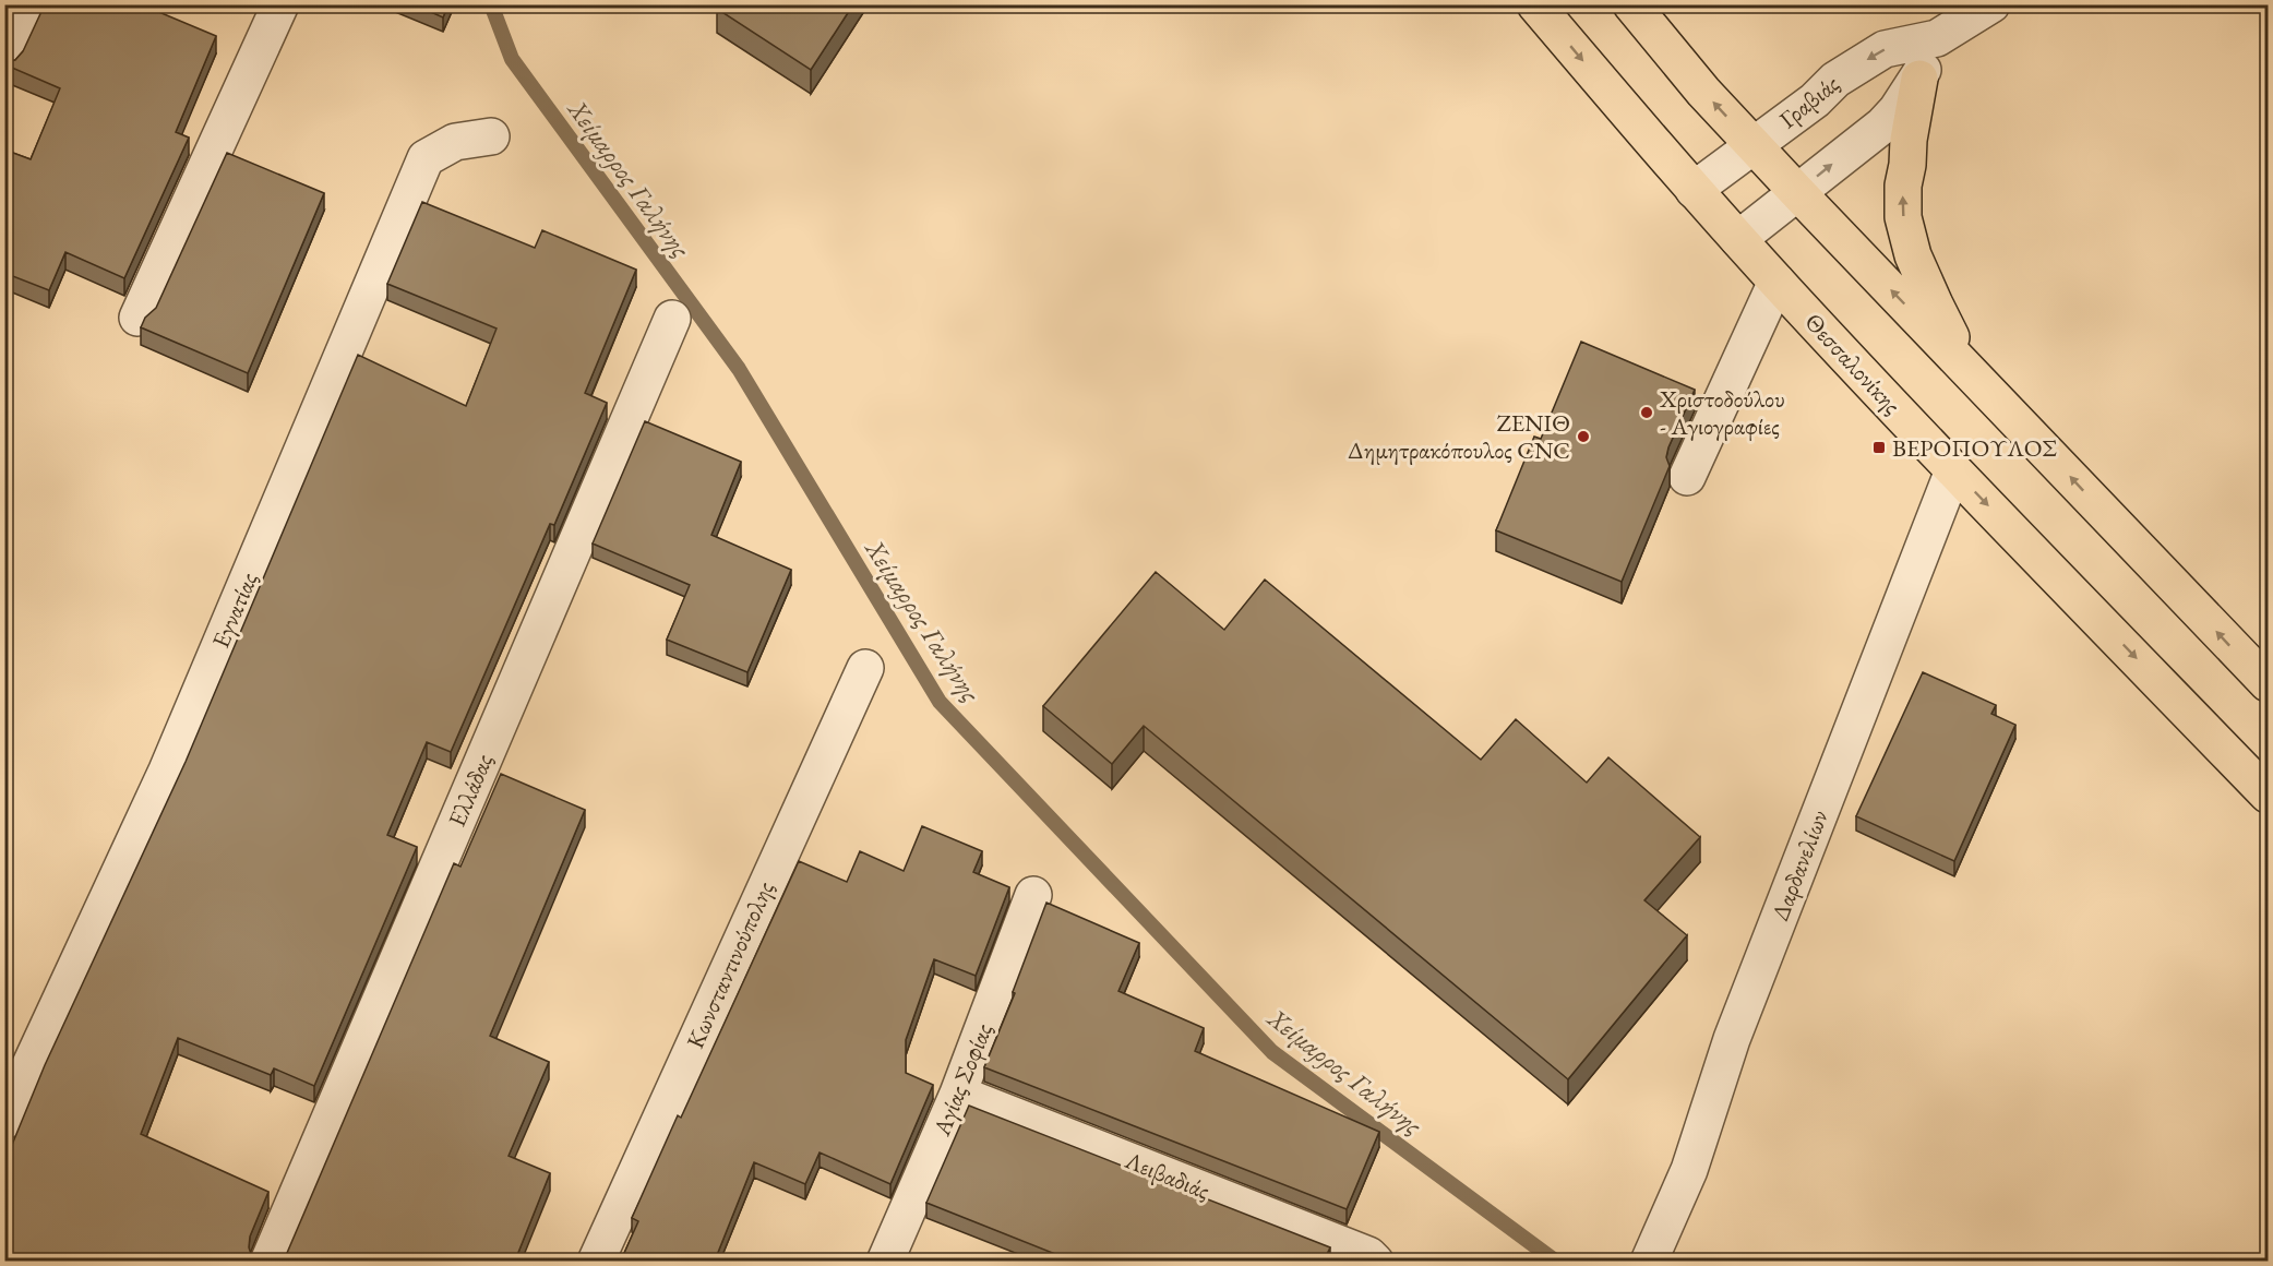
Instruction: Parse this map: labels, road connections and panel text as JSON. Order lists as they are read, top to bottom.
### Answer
{
  "streets": {
    "main road": ["Θεσσαλονίκης"],
    "street": [
      "Γραβιάς",
      "Εγνατίας",
      "Ελλάδας",
      "Δαρδανελίων",
      "Κωνσταντινούπολης",
      "Αγίας Σοφίας",
      "Λειβαδιάς"
    ]
  },
  "crossings": [
    ["Γραβιάς", "Θεσσαλονίκης"],
    ["Θεσσαλονίκης", "Δαρδανελίων"],
    ["Αγίας Σοφίας", "Λειβαδιάς"]
  ],
  "water": ["Χείμαρρος Γαλήνης"],
  "places": {
    "other": ["Χριστοδούλου - Αγιογραφίες", "ΖΕΝΙΘ Δημητρακόπουλος CNC"],
    "transit": ["ΒΕΡΟΠΟΥΛΟΣ"]
  }
}
